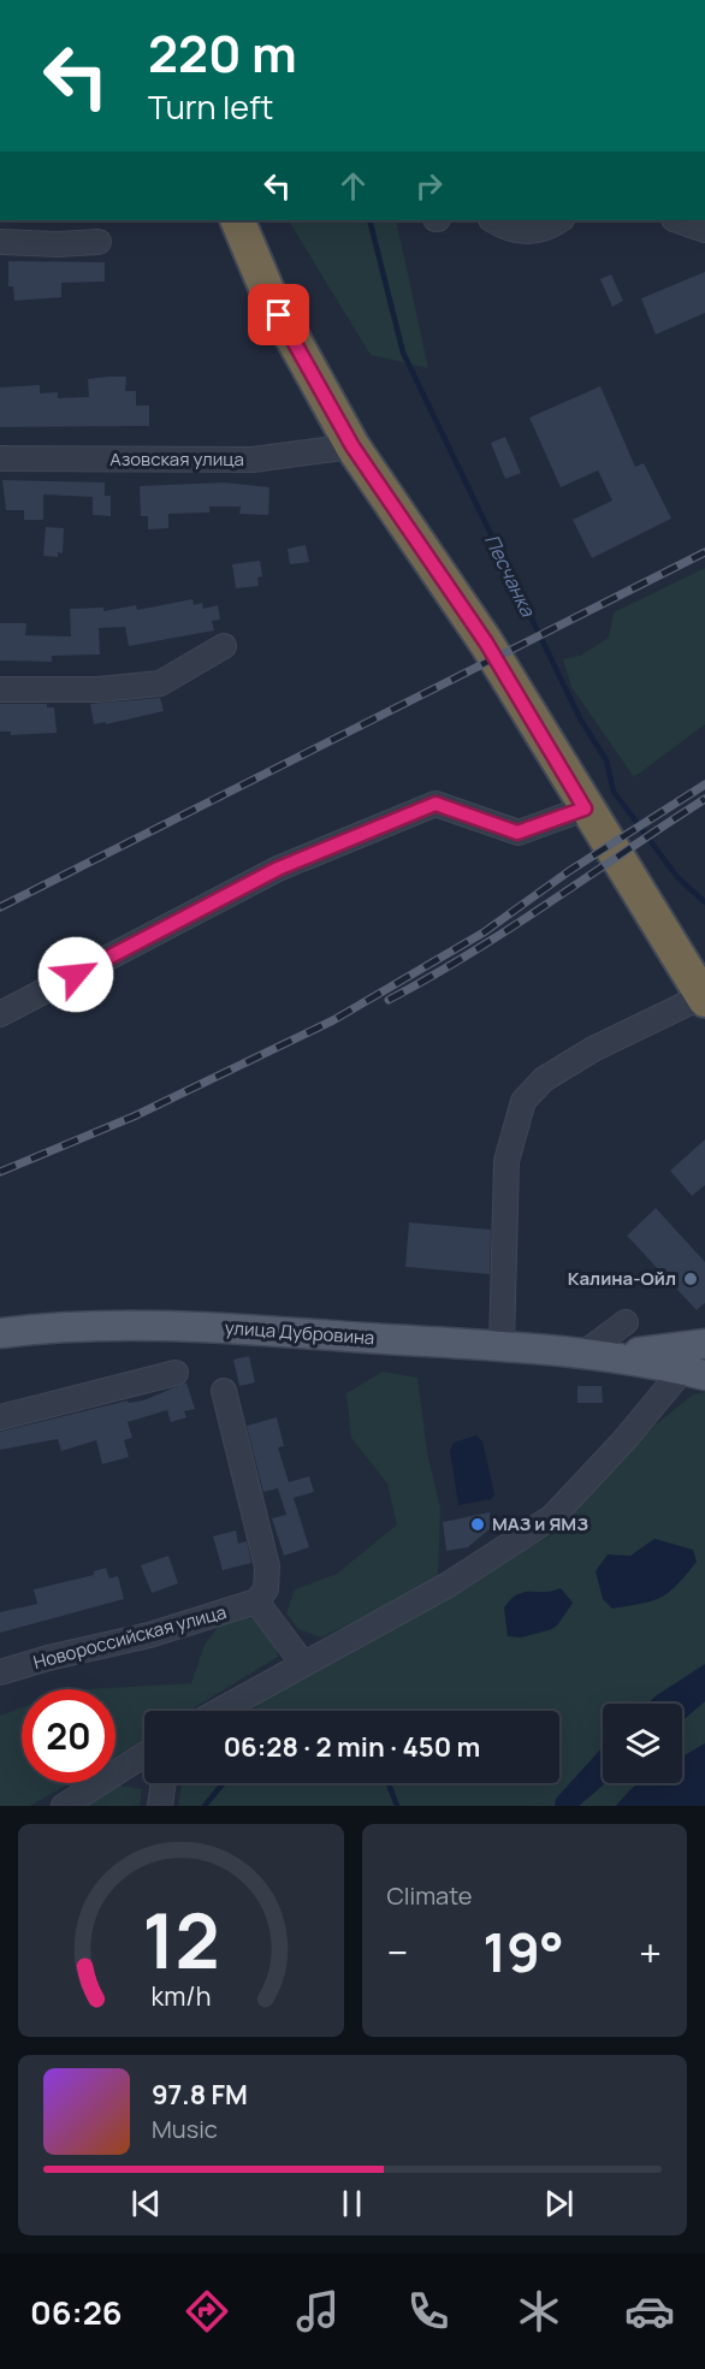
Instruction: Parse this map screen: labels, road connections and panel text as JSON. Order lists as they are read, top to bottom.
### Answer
{
  "streets": {
    "main road": ["улица Дубровина"],
    "street": ["Азовская улица", "Новороссийская улица"]
  },
  "water": ["Песчанка"],
  "places": ["Калина-Ойл", "МАЗ и ЯМЗ"],
  "page": {
    "turn": ["220 m", "Turn left"],
    "limit": "20",
    "trip": "06:28 · 2 min · 450 m",
    "tile": "Climate",
    "heat": ["−", "19°", "+"],
    "song": ["97.8 FM", "Music"],
    "tabs": "06:26",
    "gauge": ["12", "km/h"]
  }
}
